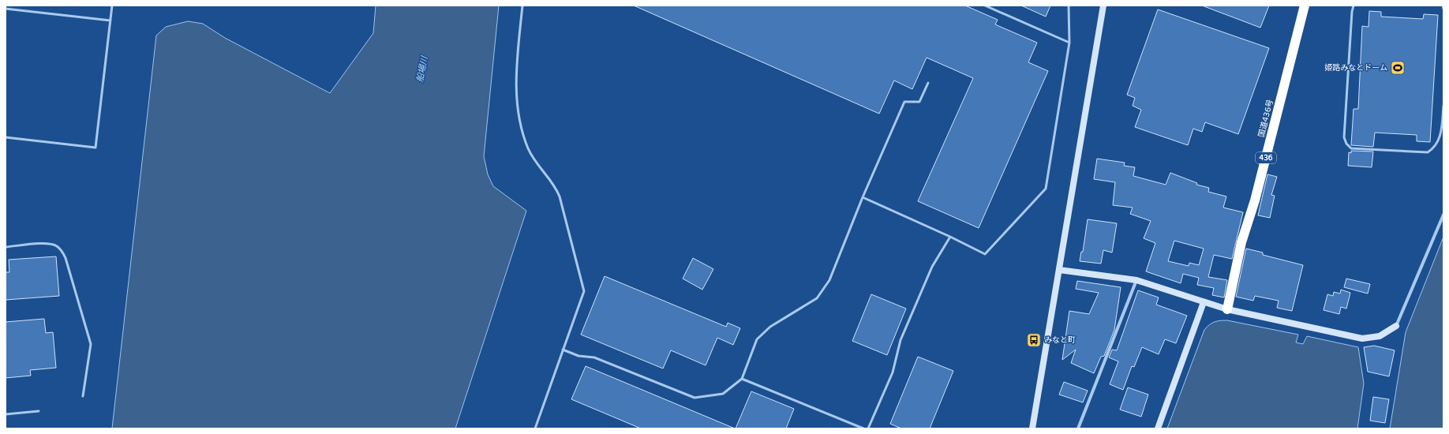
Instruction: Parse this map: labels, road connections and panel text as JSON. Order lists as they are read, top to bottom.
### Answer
{
  "streets": {
    "highway": ["国道436号", "436"]
  },
  "water": ["船場川"],
  "places": {
    "sports": ["姫路みなとドーム"],
    "bus stop": ["みなと町"]
  }
}
